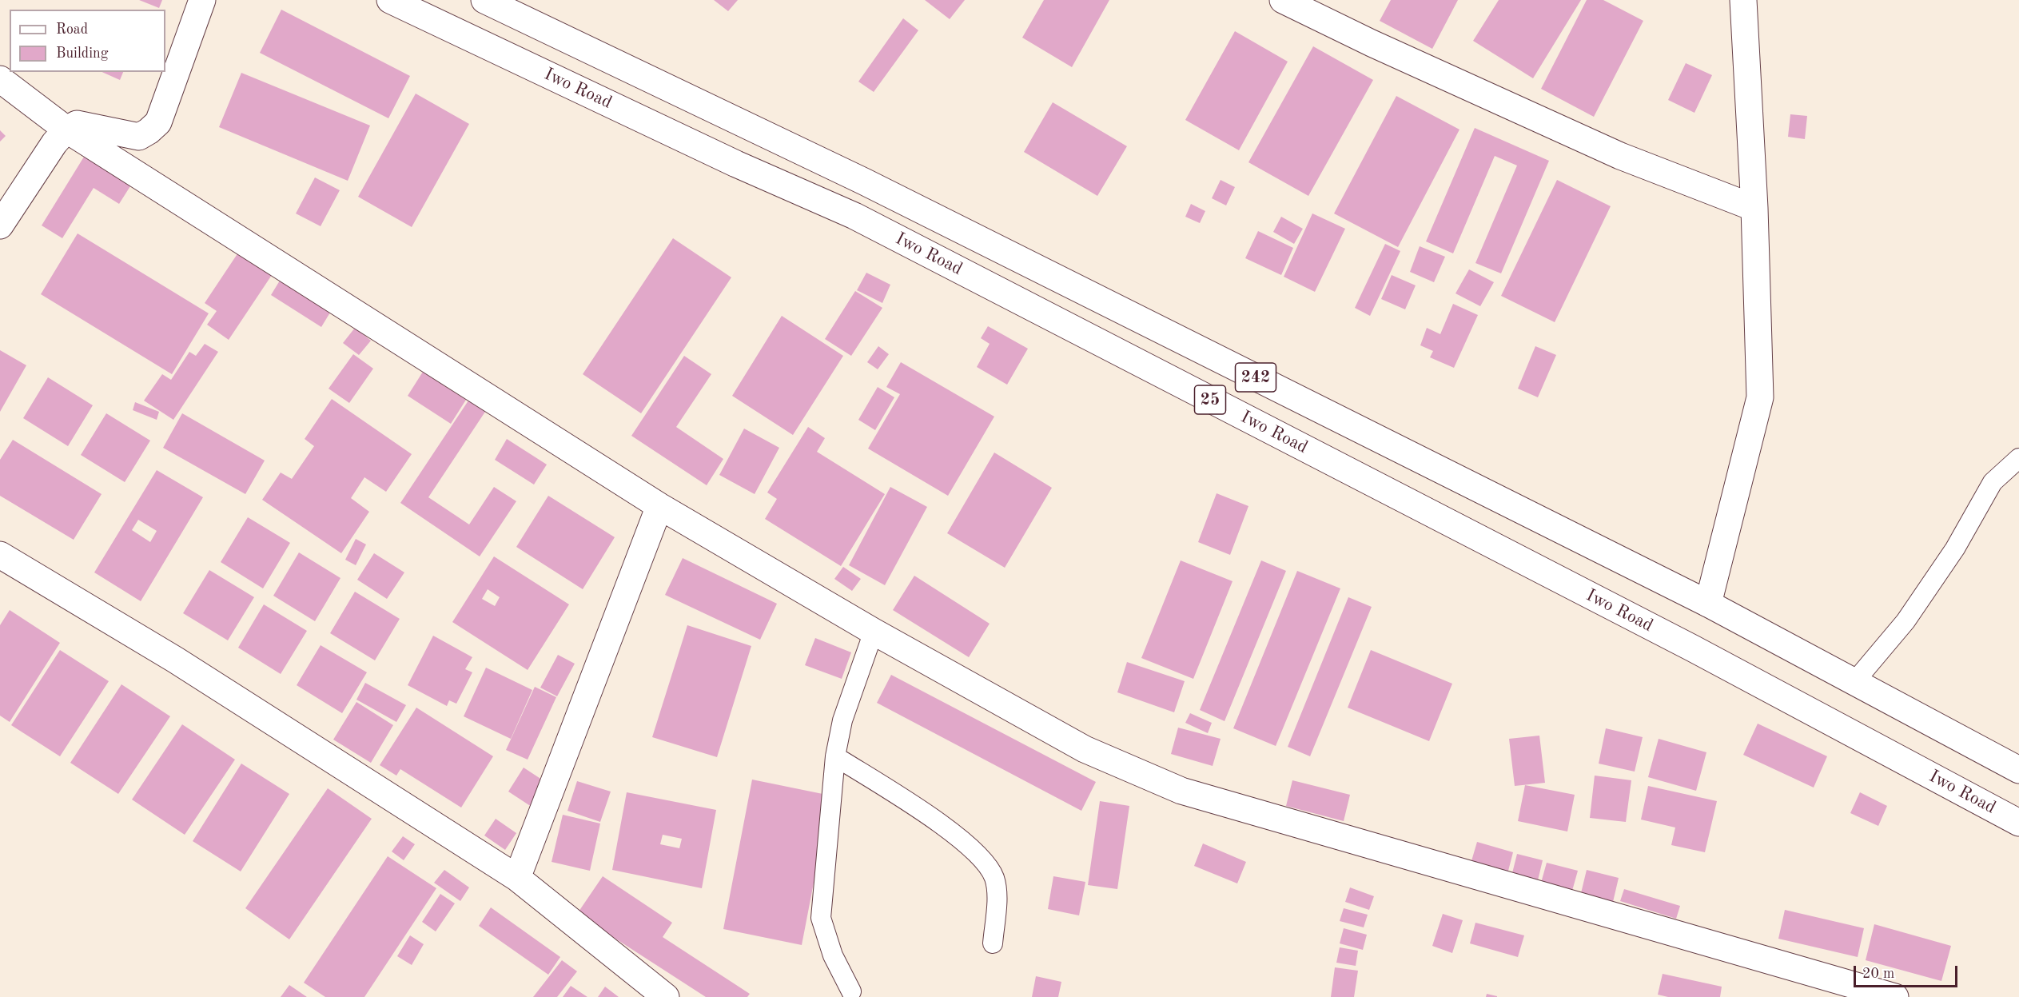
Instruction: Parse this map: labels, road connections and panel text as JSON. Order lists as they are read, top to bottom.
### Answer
{
  "streets": {
    "street": ["Iwo Road", "242", "25"]
  },
  "legend": ["Road", "Building"],
  "scale_bar": "20 m"
}
